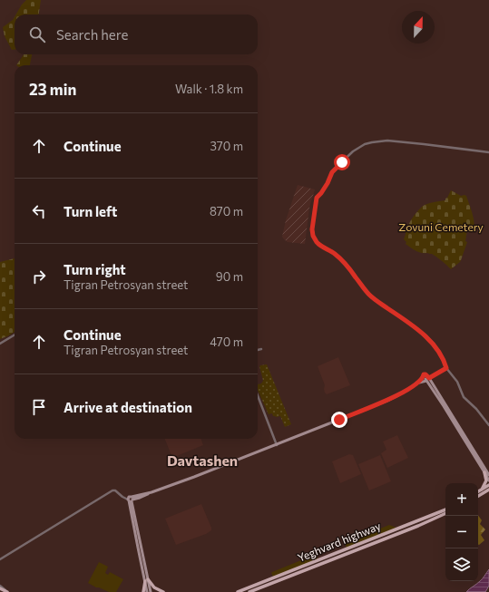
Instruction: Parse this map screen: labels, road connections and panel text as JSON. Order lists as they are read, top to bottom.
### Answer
{
  "streets": {
    "main road": ["Yeghvard highway"]
  },
  "districts": ["Davtashen"],
  "parks": ["Zovuni Cemetery"],
  "north": "top",
  "page": {
    "search": "Search here",
    "heading": ["23 min", "Walk · 1.8 km"],
    "list": [
      ["Continue", "370 m"],
      ["Turn left", "870 m"],
      ["Turn right", "Tigran Petrosyan street", "90 m"],
      ["Continue", "Tigran Petrosyan street", "470 m"],
      "Arrive at destination"
    ],
    "map_buttons": ["+", "−"]
  }
}
